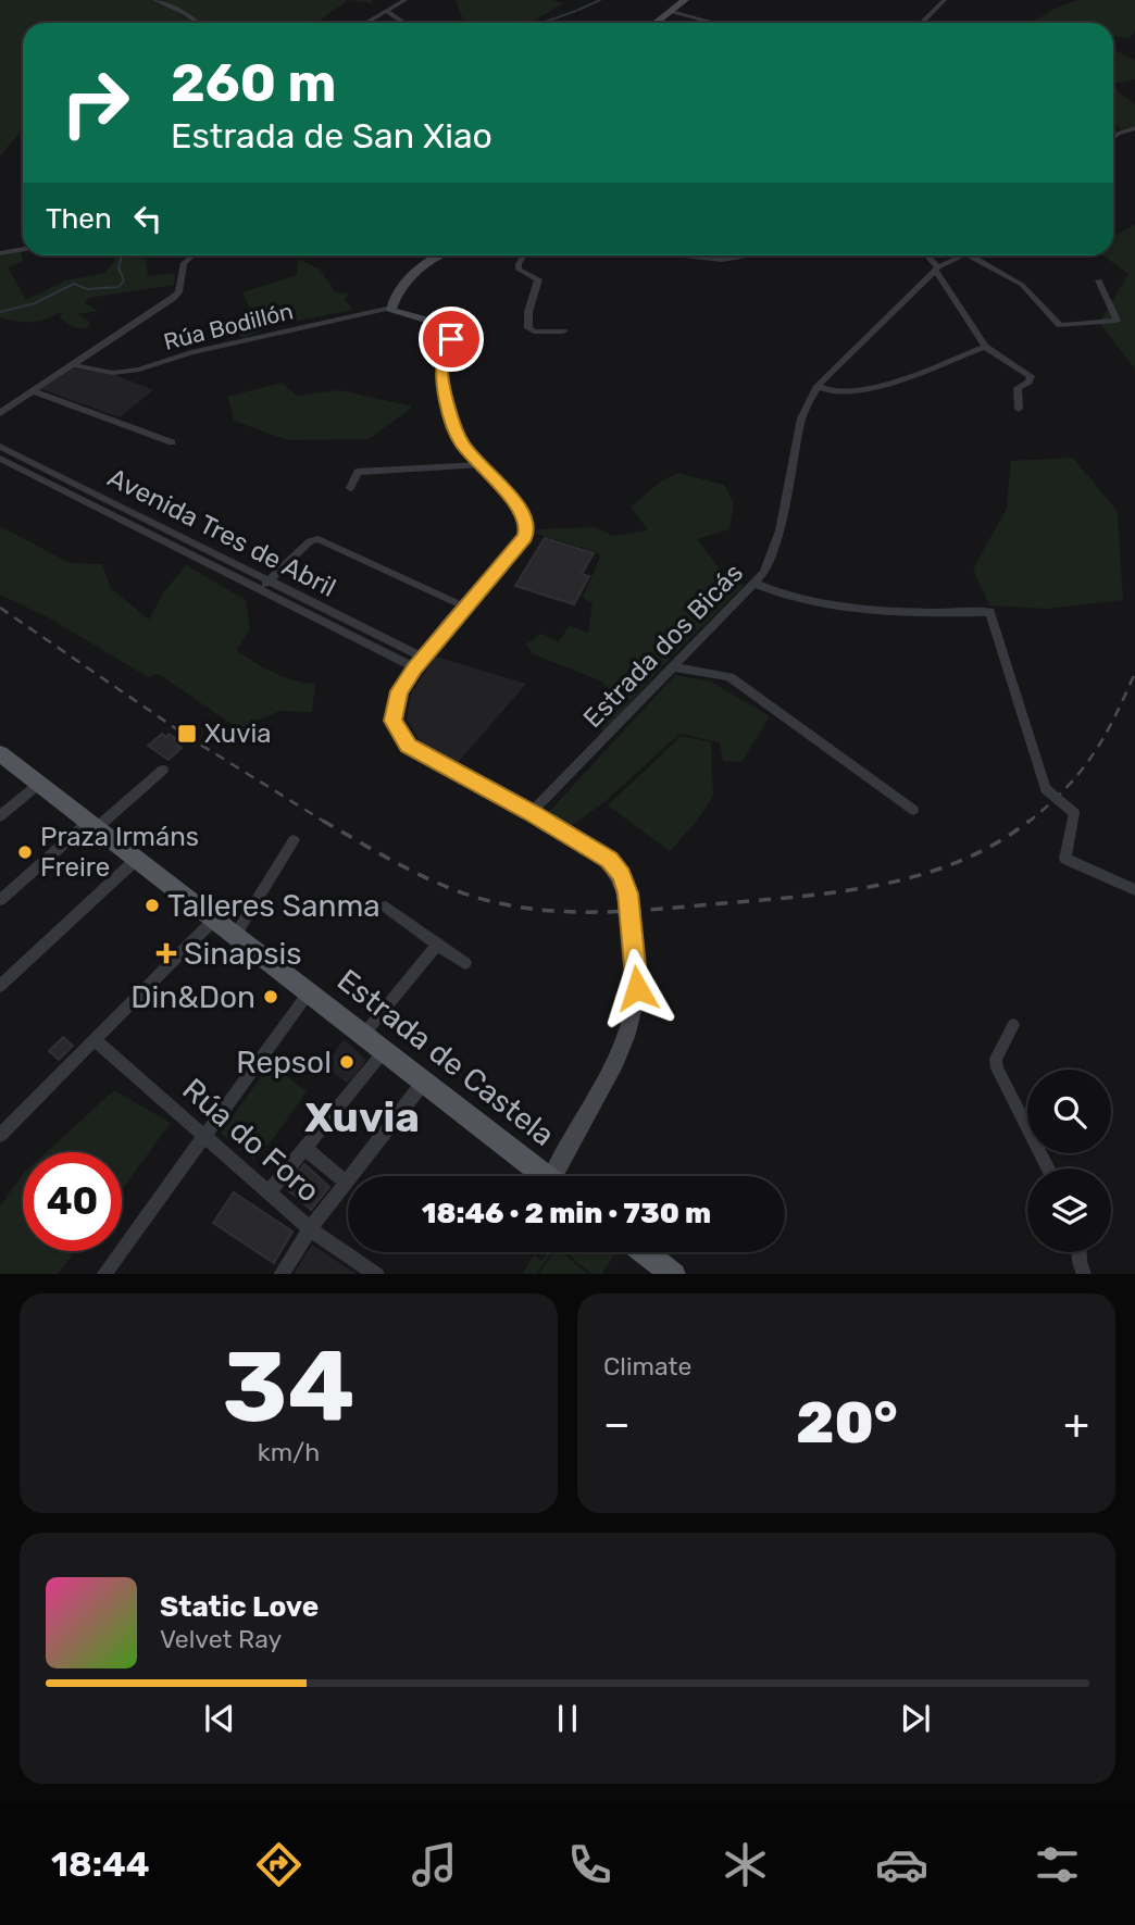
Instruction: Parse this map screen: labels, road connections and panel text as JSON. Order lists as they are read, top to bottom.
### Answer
{
  "streets": {
    "main road": ["Estrada de Castela"],
    "street": [
      "Rúa Bodillón",
      "Avenida Tres de Abril",
      "Estrada dos Bicás",
      "Rúa do Foro"
    ]
  },
  "districts": ["Xuvia"],
  "places": {
    "transit": ["Xuvia"],
    "other": [
      "Praza Irmáns Freire",
      "Talleres Sanma",
      "Din&Don",
      "Repsol"
    ],
    "health": ["Sinapsis"]
  },
  "page": {
    "turn": ["260 m", "Estrada de San Xiao"],
    "then": "Then",
    "limit": "40",
    "trip": "18:46 · 2 min · 730 m",
    "tile": [
      ["34", "km/h"],
      "Climate"
    ],
    "heat": ["−", "20°", "+"],
    "song": ["Static Love", "Velvet Ray"],
    "tabs": "18:44"
  }
}
